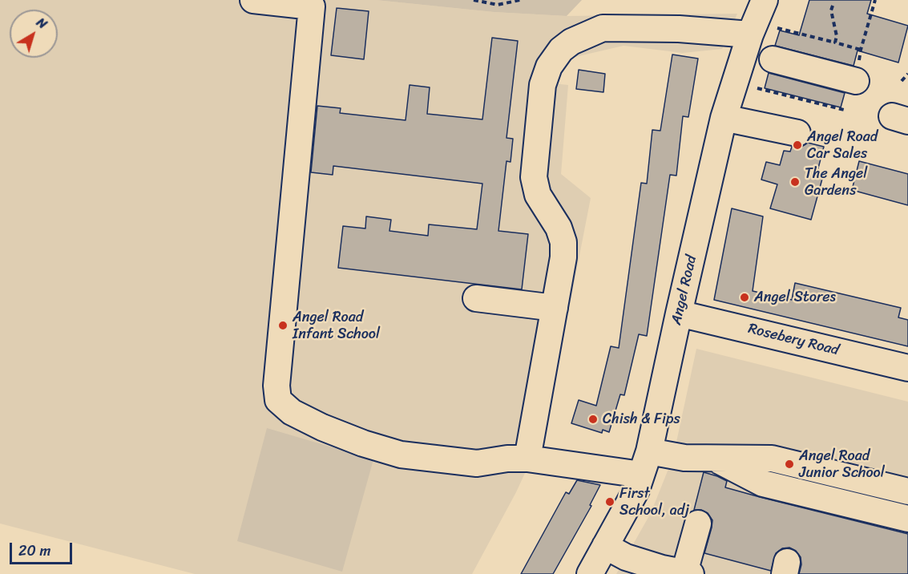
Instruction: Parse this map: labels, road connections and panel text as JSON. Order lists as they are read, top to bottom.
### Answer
{
  "streets": {
    "street": ["Angel Road", "Rosebery Road"]
  },
  "crossings": [
    ["Angel Road", "Rosebery Road"]
  ],
  "places": [
    "Angel Road Car Sales",
    "The Angel Gardens",
    "Angel Stores",
    "Angel Road Infant School",
    "Chish & Fips",
    "Angel Road Junior School",
    "First School, adj"
  ],
  "scale_bar": "20 m",
  "north": "top right"
}
